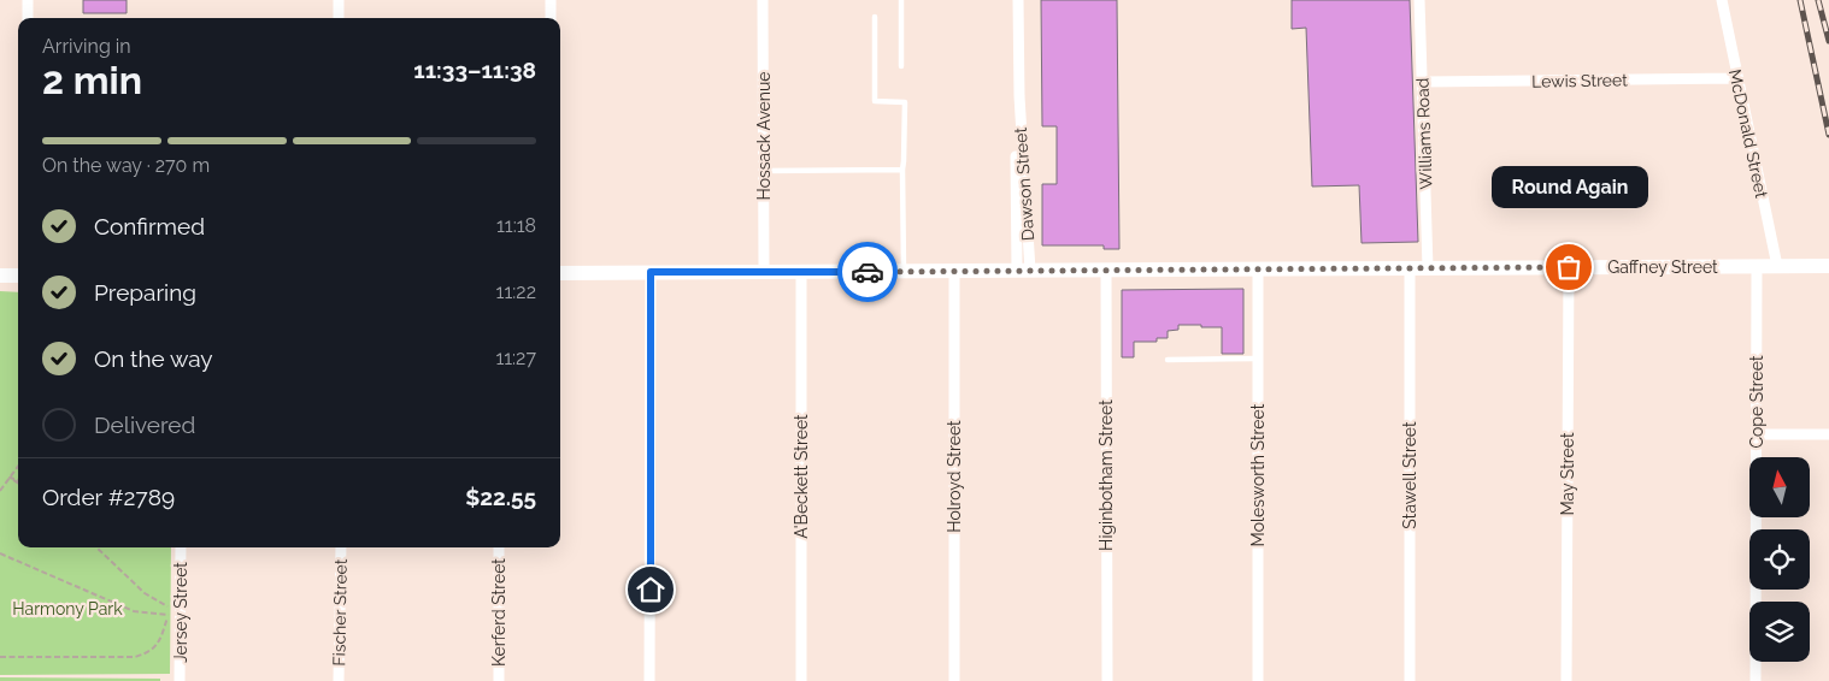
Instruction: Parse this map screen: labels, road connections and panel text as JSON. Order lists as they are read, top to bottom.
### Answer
{
  "streets": {
    "main road": ["Gaffney Street"],
    "street": [
      "Lewis Street",
      "Williams Road",
      "McDonald Street",
      "Hossack Avenue",
      "Dawson Street",
      "Cope Street",
      "May Street",
      "Higinbotham Street",
      "Molesworth Street",
      "Stawell Street",
      "A'Beckett Street",
      "Holroyd Street",
      "Jersey Street",
      "Fischer Street",
      "Kerferd Street"
    ]
  },
  "crossings": [
    ["Lewis Street", "Williams Road"],
    ["Lewis Street", "McDonald Street"],
    ["Williams Road", "Gaffney Street"],
    ["McDonald Street", "Gaffney Street"],
    ["Hossack Avenue", "Gaffney Street"],
    ["Dawson Street", "Gaffney Street"],
    ["Gaffney Street", "Cope Street"],
    ["Gaffney Street", "May Street"],
    ["Gaffney Street", "Higinbotham Street"],
    ["Gaffney Street", "Molesworth Street"],
    ["Gaffney Street", "Stawell Street"],
    ["Gaffney Street", "A'Beckett Street"],
    ["Gaffney Street", "Holroyd Street"]
  ],
  "parks": ["Harmony Park"],
  "places": ["Round Again"],
  "north": "top",
  "page": {
    "heading": ["2 min", "Arriving in", "11:33–11:38"],
    "panel": ["Order #2789", "$22.55"],
    "bar": "On the way · 270 m",
    "bubble": "Round Again",
    "list": [
      ["Confirmed", "11:18"],
      ["Preparing", "11:22"],
      ["On the way", "11:27"],
      "Delivered"
    ]
  }
}
